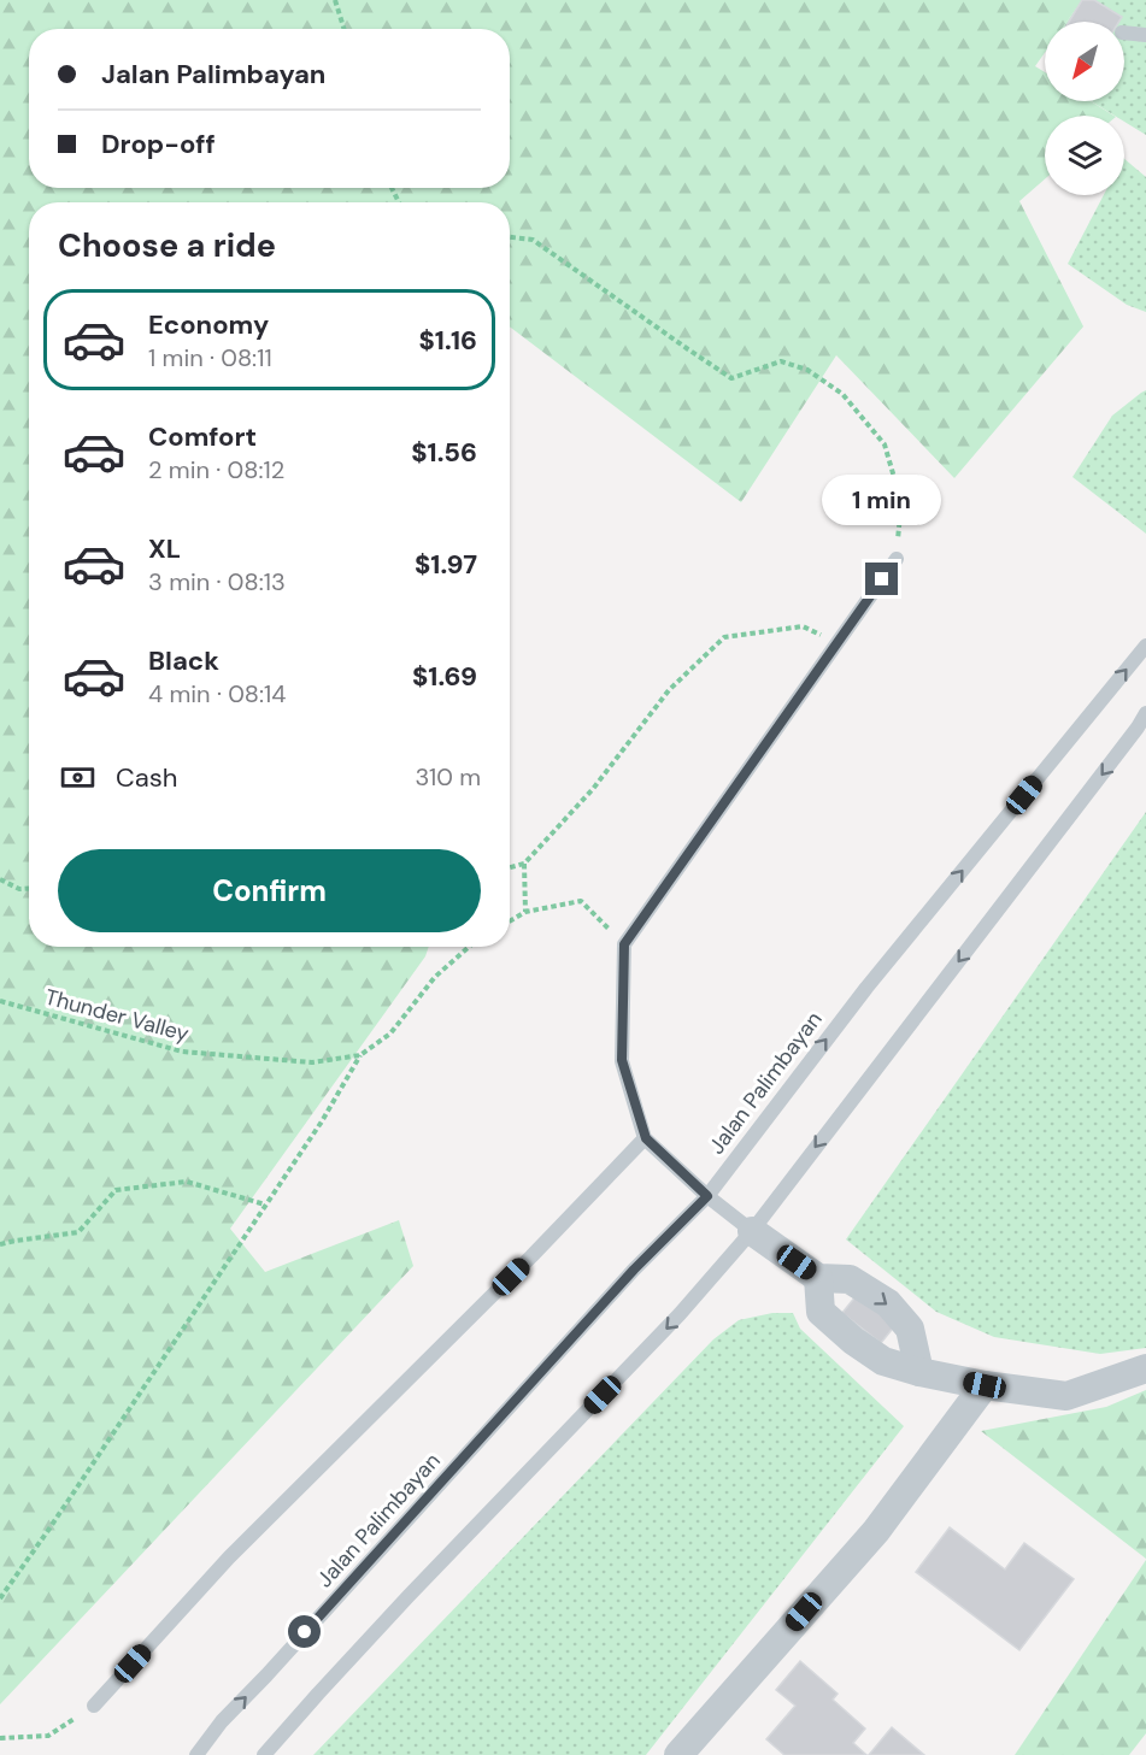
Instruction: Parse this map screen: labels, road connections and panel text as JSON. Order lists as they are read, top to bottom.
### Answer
{
  "streets": {
    "lane": ["Jalan Palimbayan"],
    "path": ["Thunder Valley"]
  },
  "north": "bottom left",
  "page": {
    "banner": ["Jalan Palimbayan", "Drop-off"],
    "heading": "Choose a ride",
    "list": [
      {
        "name": "Economy",
        "note": "1 min · 08:11",
        "value": "$1.16"
      },
      {
        "name": "Comfort",
        "note": "2 min · 08:12",
        "value": "$1.56"
      },
      {
        "name": "XL",
        "note": "3 min · 08:13",
        "value": "$1.97"
      },
      {
        "name": "Black",
        "note": "4 min · 08:14",
        "value": "$1.69"
      }
    ],
    "bubble": "1 min",
    "pay": ["Cash", "310 m"],
    "buttons": "Confirm"
  }
}
